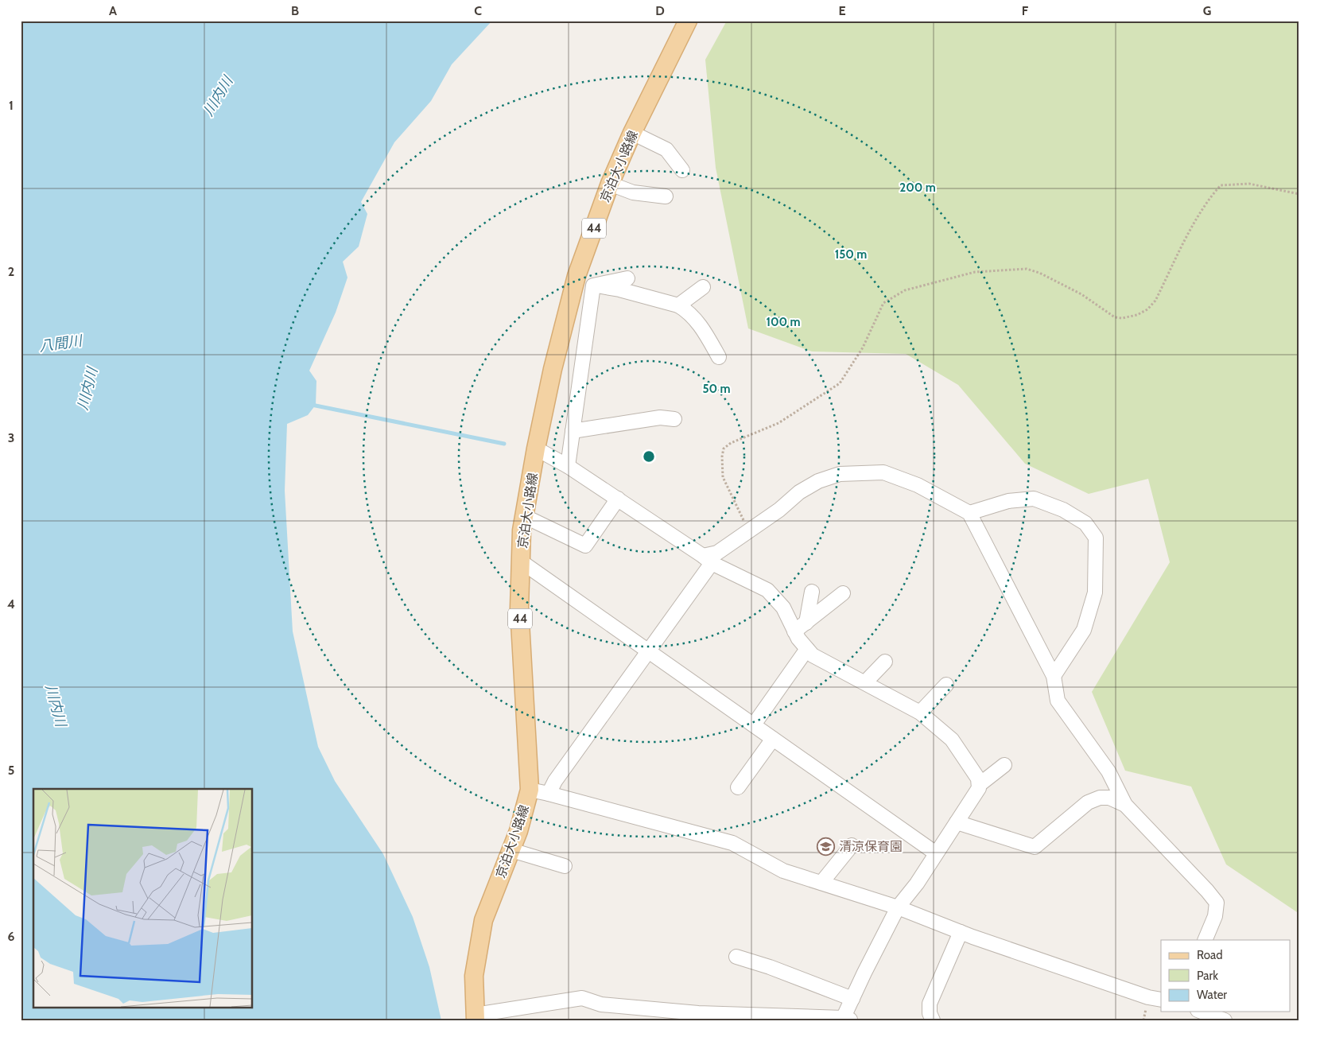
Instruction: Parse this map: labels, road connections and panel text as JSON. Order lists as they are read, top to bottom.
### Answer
{
  "streets": {
    "main road": ["京泊大小路線", "44"]
  },
  "water": ["川内川", "八間川"],
  "places": {
    "school or university": ["清涼保育園"]
  },
  "legend": ["Road", "Park", "Water"],
  "grid": {
    "columns": [
      "A",
      "B",
      "C",
      "D",
      "E",
      "F",
      "G"
    ],
    "rows": [
      "1",
      "2",
      "3",
      "4",
      "5",
      "6"
    ]
  },
  "rings": [
    "200 m",
    "150 m",
    "100 m",
    "50 m"
  ]
}
